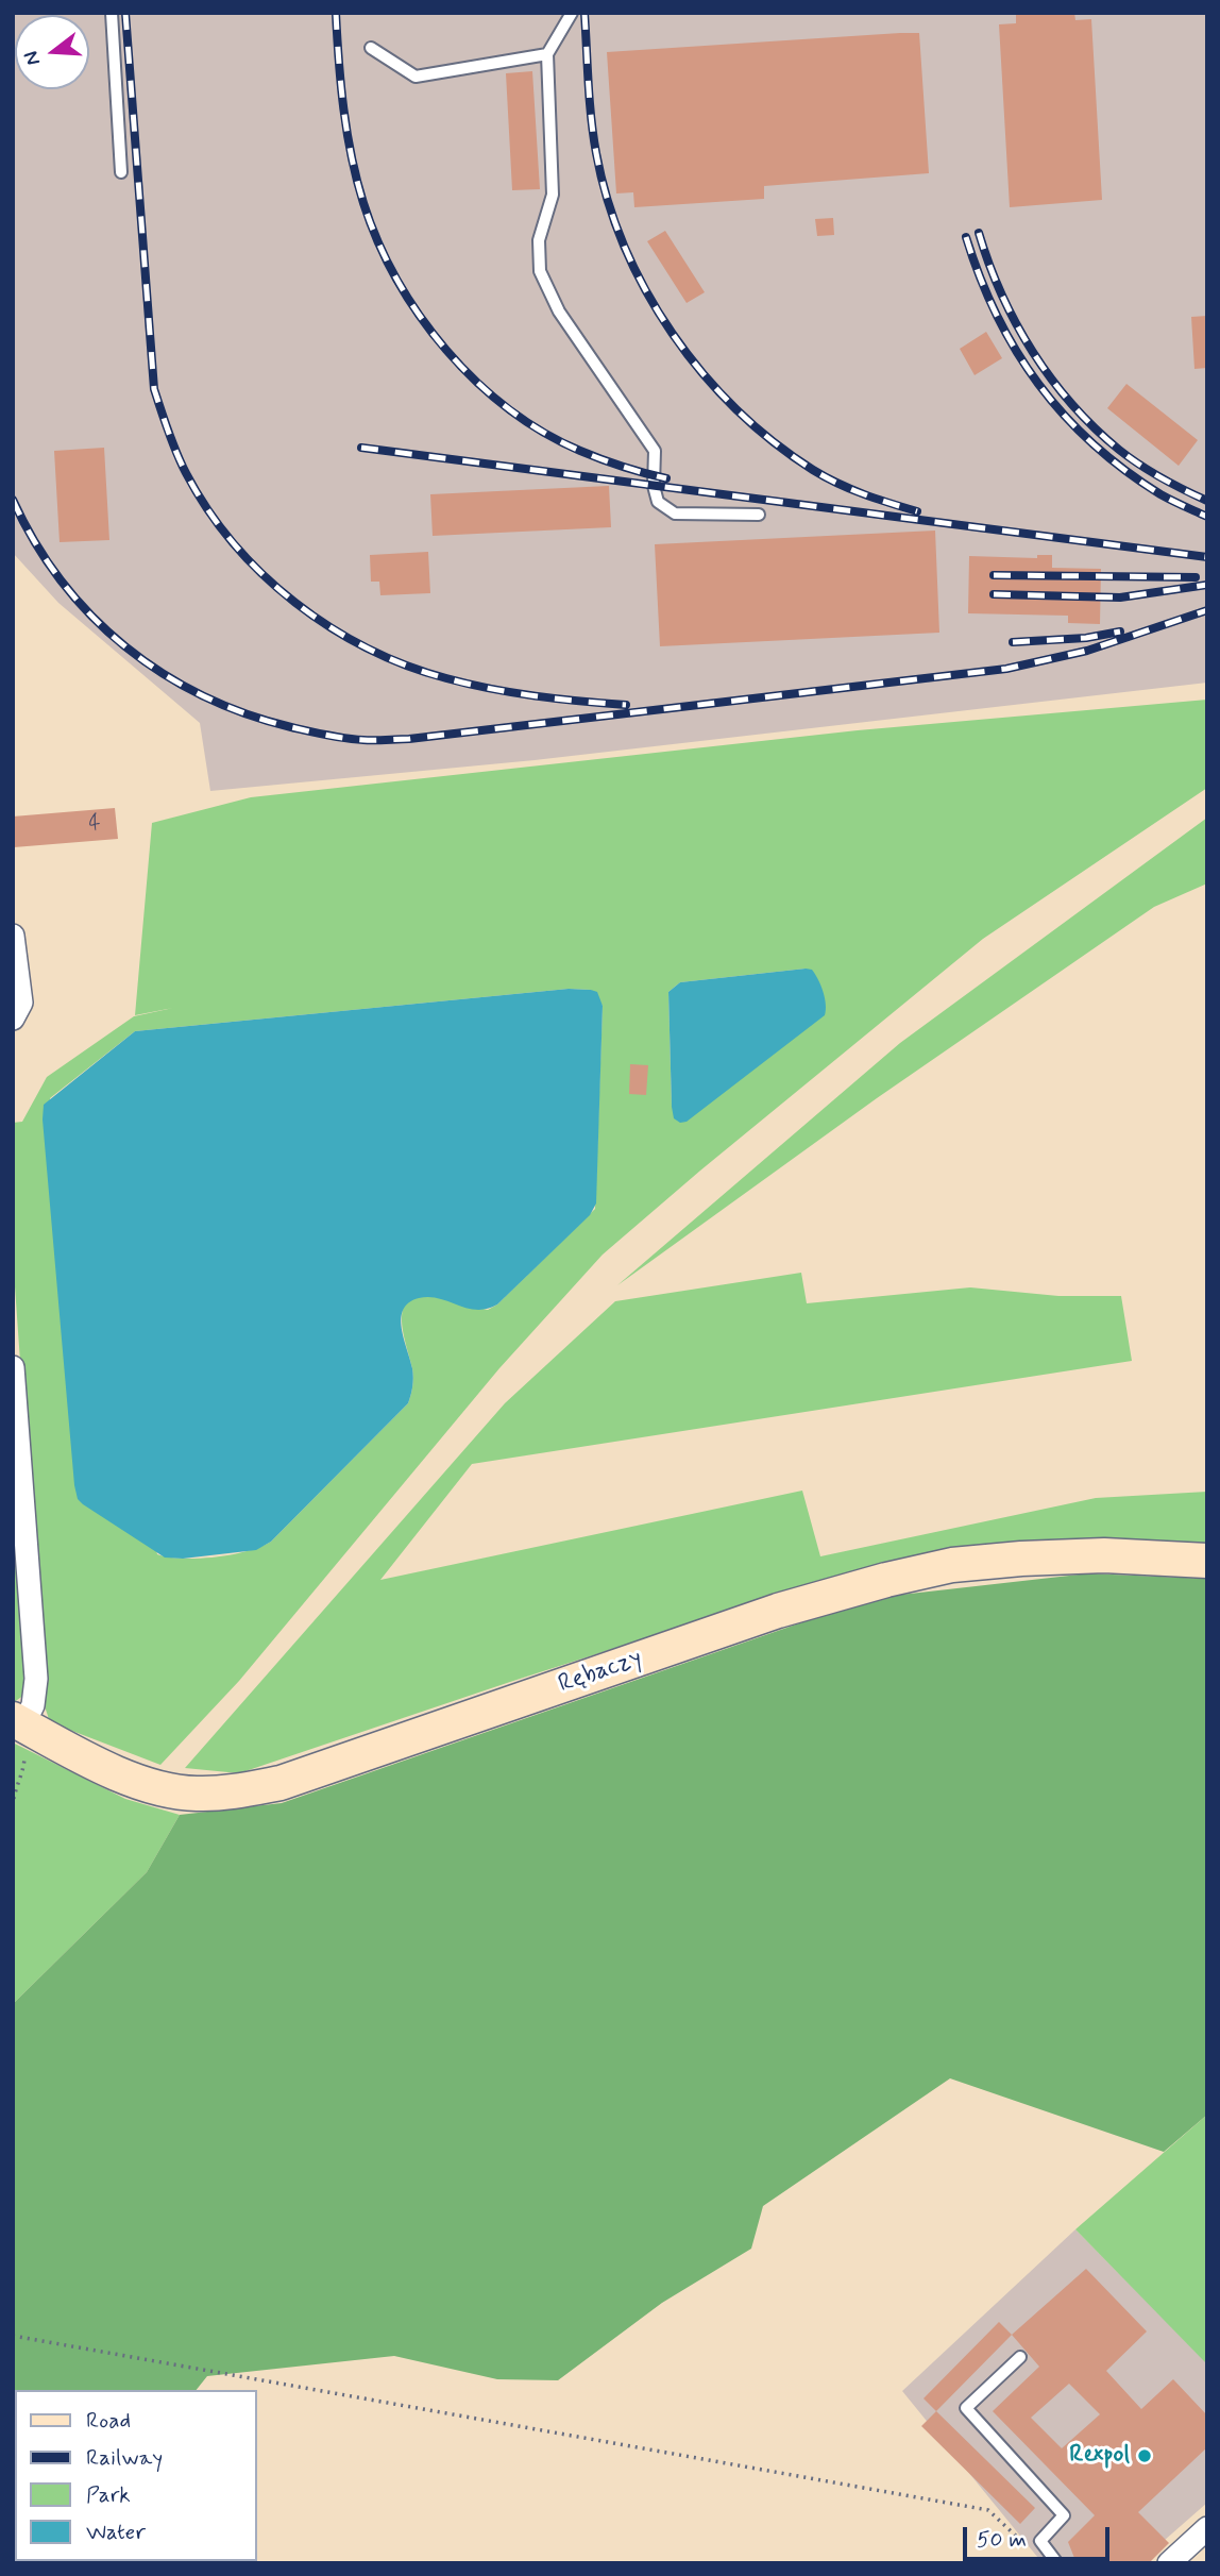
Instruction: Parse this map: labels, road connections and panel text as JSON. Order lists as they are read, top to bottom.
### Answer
{
  "streets": {
    "street": ["Rębaczy"]
  },
  "places": ["Rexpol"],
  "house_numbers": ["4"],
  "legend": [
    "Road",
    "Railway",
    "Park",
    "Water"
  ],
  "scale_bar": "50 m",
  "north": "left"
}
